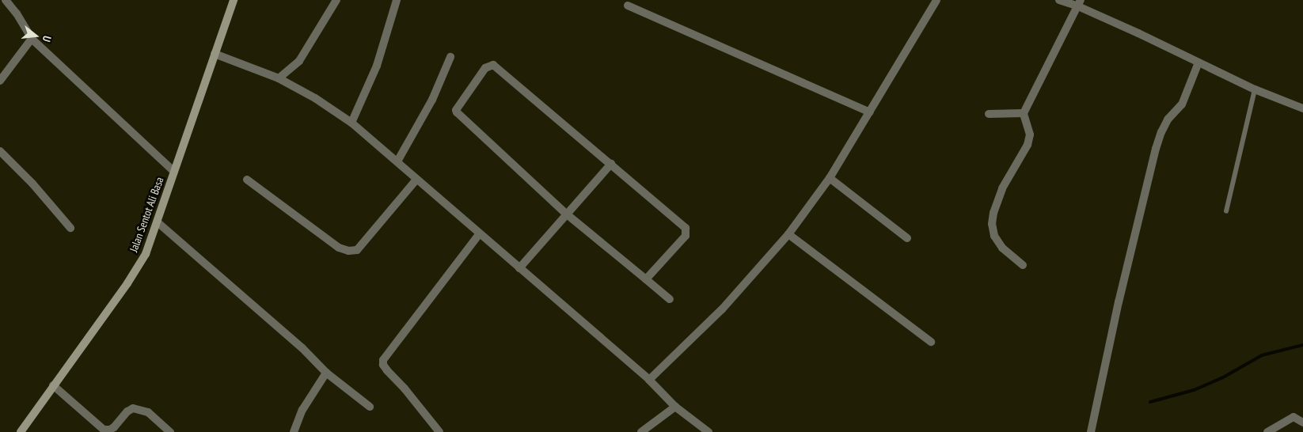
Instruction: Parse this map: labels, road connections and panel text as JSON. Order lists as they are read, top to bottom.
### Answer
{
  "streets": {
    "main road": ["Jalan Sentot Ali Basa"]
  },
  "north": "right"
}
